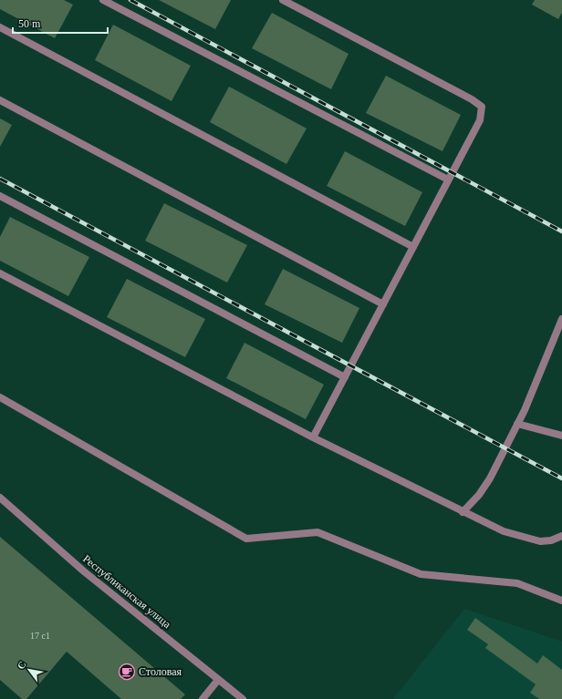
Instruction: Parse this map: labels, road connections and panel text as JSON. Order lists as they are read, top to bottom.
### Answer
{
  "streets": {
    "street": ["Республиканская улица"]
  },
  "places": {
    "cafe": ["Столовая"]
  },
  "house_numbers": ["17 с1"],
  "scale_bar": "50 m",
  "north": "top left"
}
